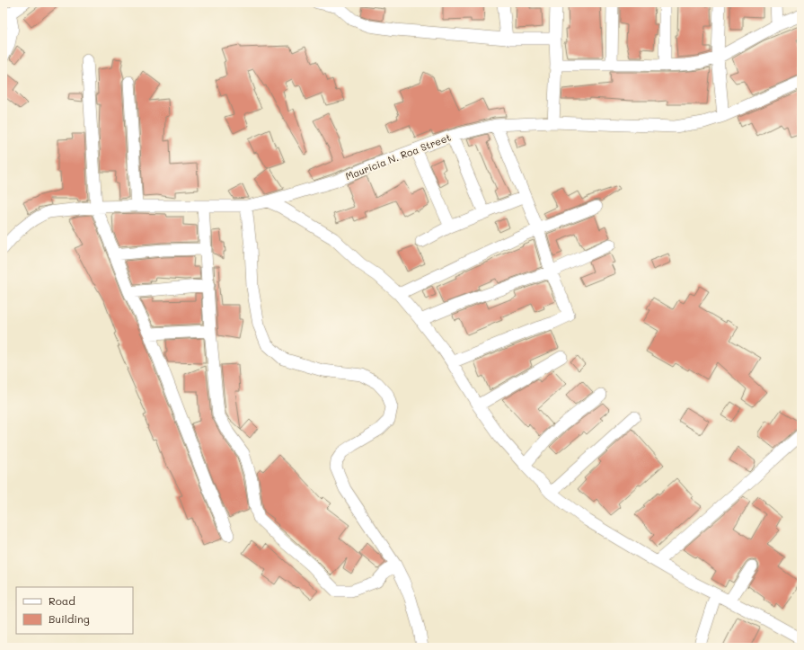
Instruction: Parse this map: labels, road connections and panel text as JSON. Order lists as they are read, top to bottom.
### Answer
{
  "streets": {
    "street": ["Mauricia N. Roa Street"]
  },
  "legend": ["Road", "Building"]
}
